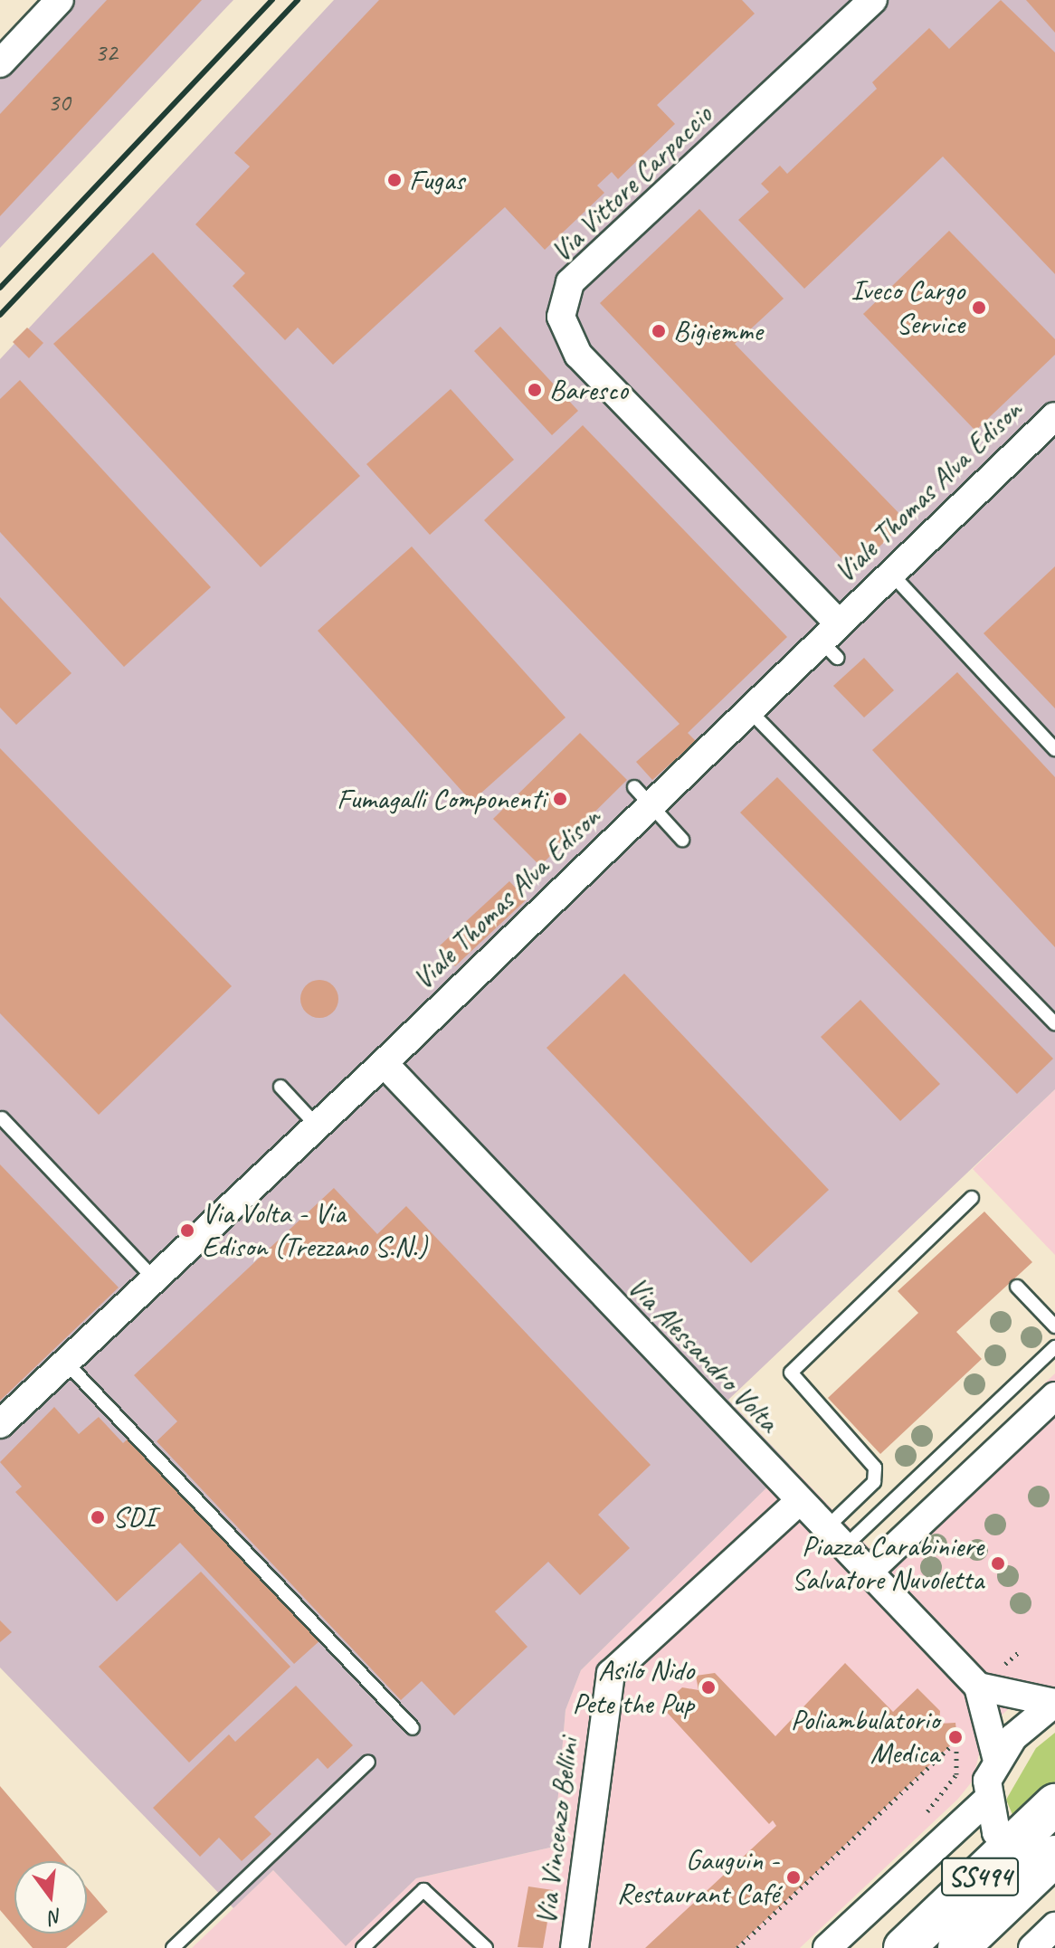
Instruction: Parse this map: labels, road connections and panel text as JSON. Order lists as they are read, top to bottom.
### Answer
{
  "streets": {
    "main road": ["SS494"],
    "street": [
      "Via Vittore Carpaccio",
      "Viale Thomas Alva Edison",
      "Via Alessandro Volta",
      "Via Vincenzo Bellini"
    ]
  },
  "crossings": [
    ["Via Vittore Carpaccio", "Viale Thomas Alva Edison"],
    ["Viale Thomas Alva Edison", "Via Alessandro Volta"],
    ["Via Alessandro Volta", "Via Vincenzo Bellini"]
  ],
  "places": [
    "Fugas",
    "Iveco Cargo Service",
    "Bigiemme",
    "Baresco",
    "Fumagalli Componenti",
    "Via Volta - Via Edison (Trezzano S.N.)",
    "SDI",
    "Piazza Carabiniere Salvatore Nuvoletta",
    "Asilo Nido Pete the Pup",
    "Poliambulatorio Medica",
    "Gauguin - Restaurant Café"
  ],
  "house_numbers": ["32", "30"],
  "north": "bottom"
}
